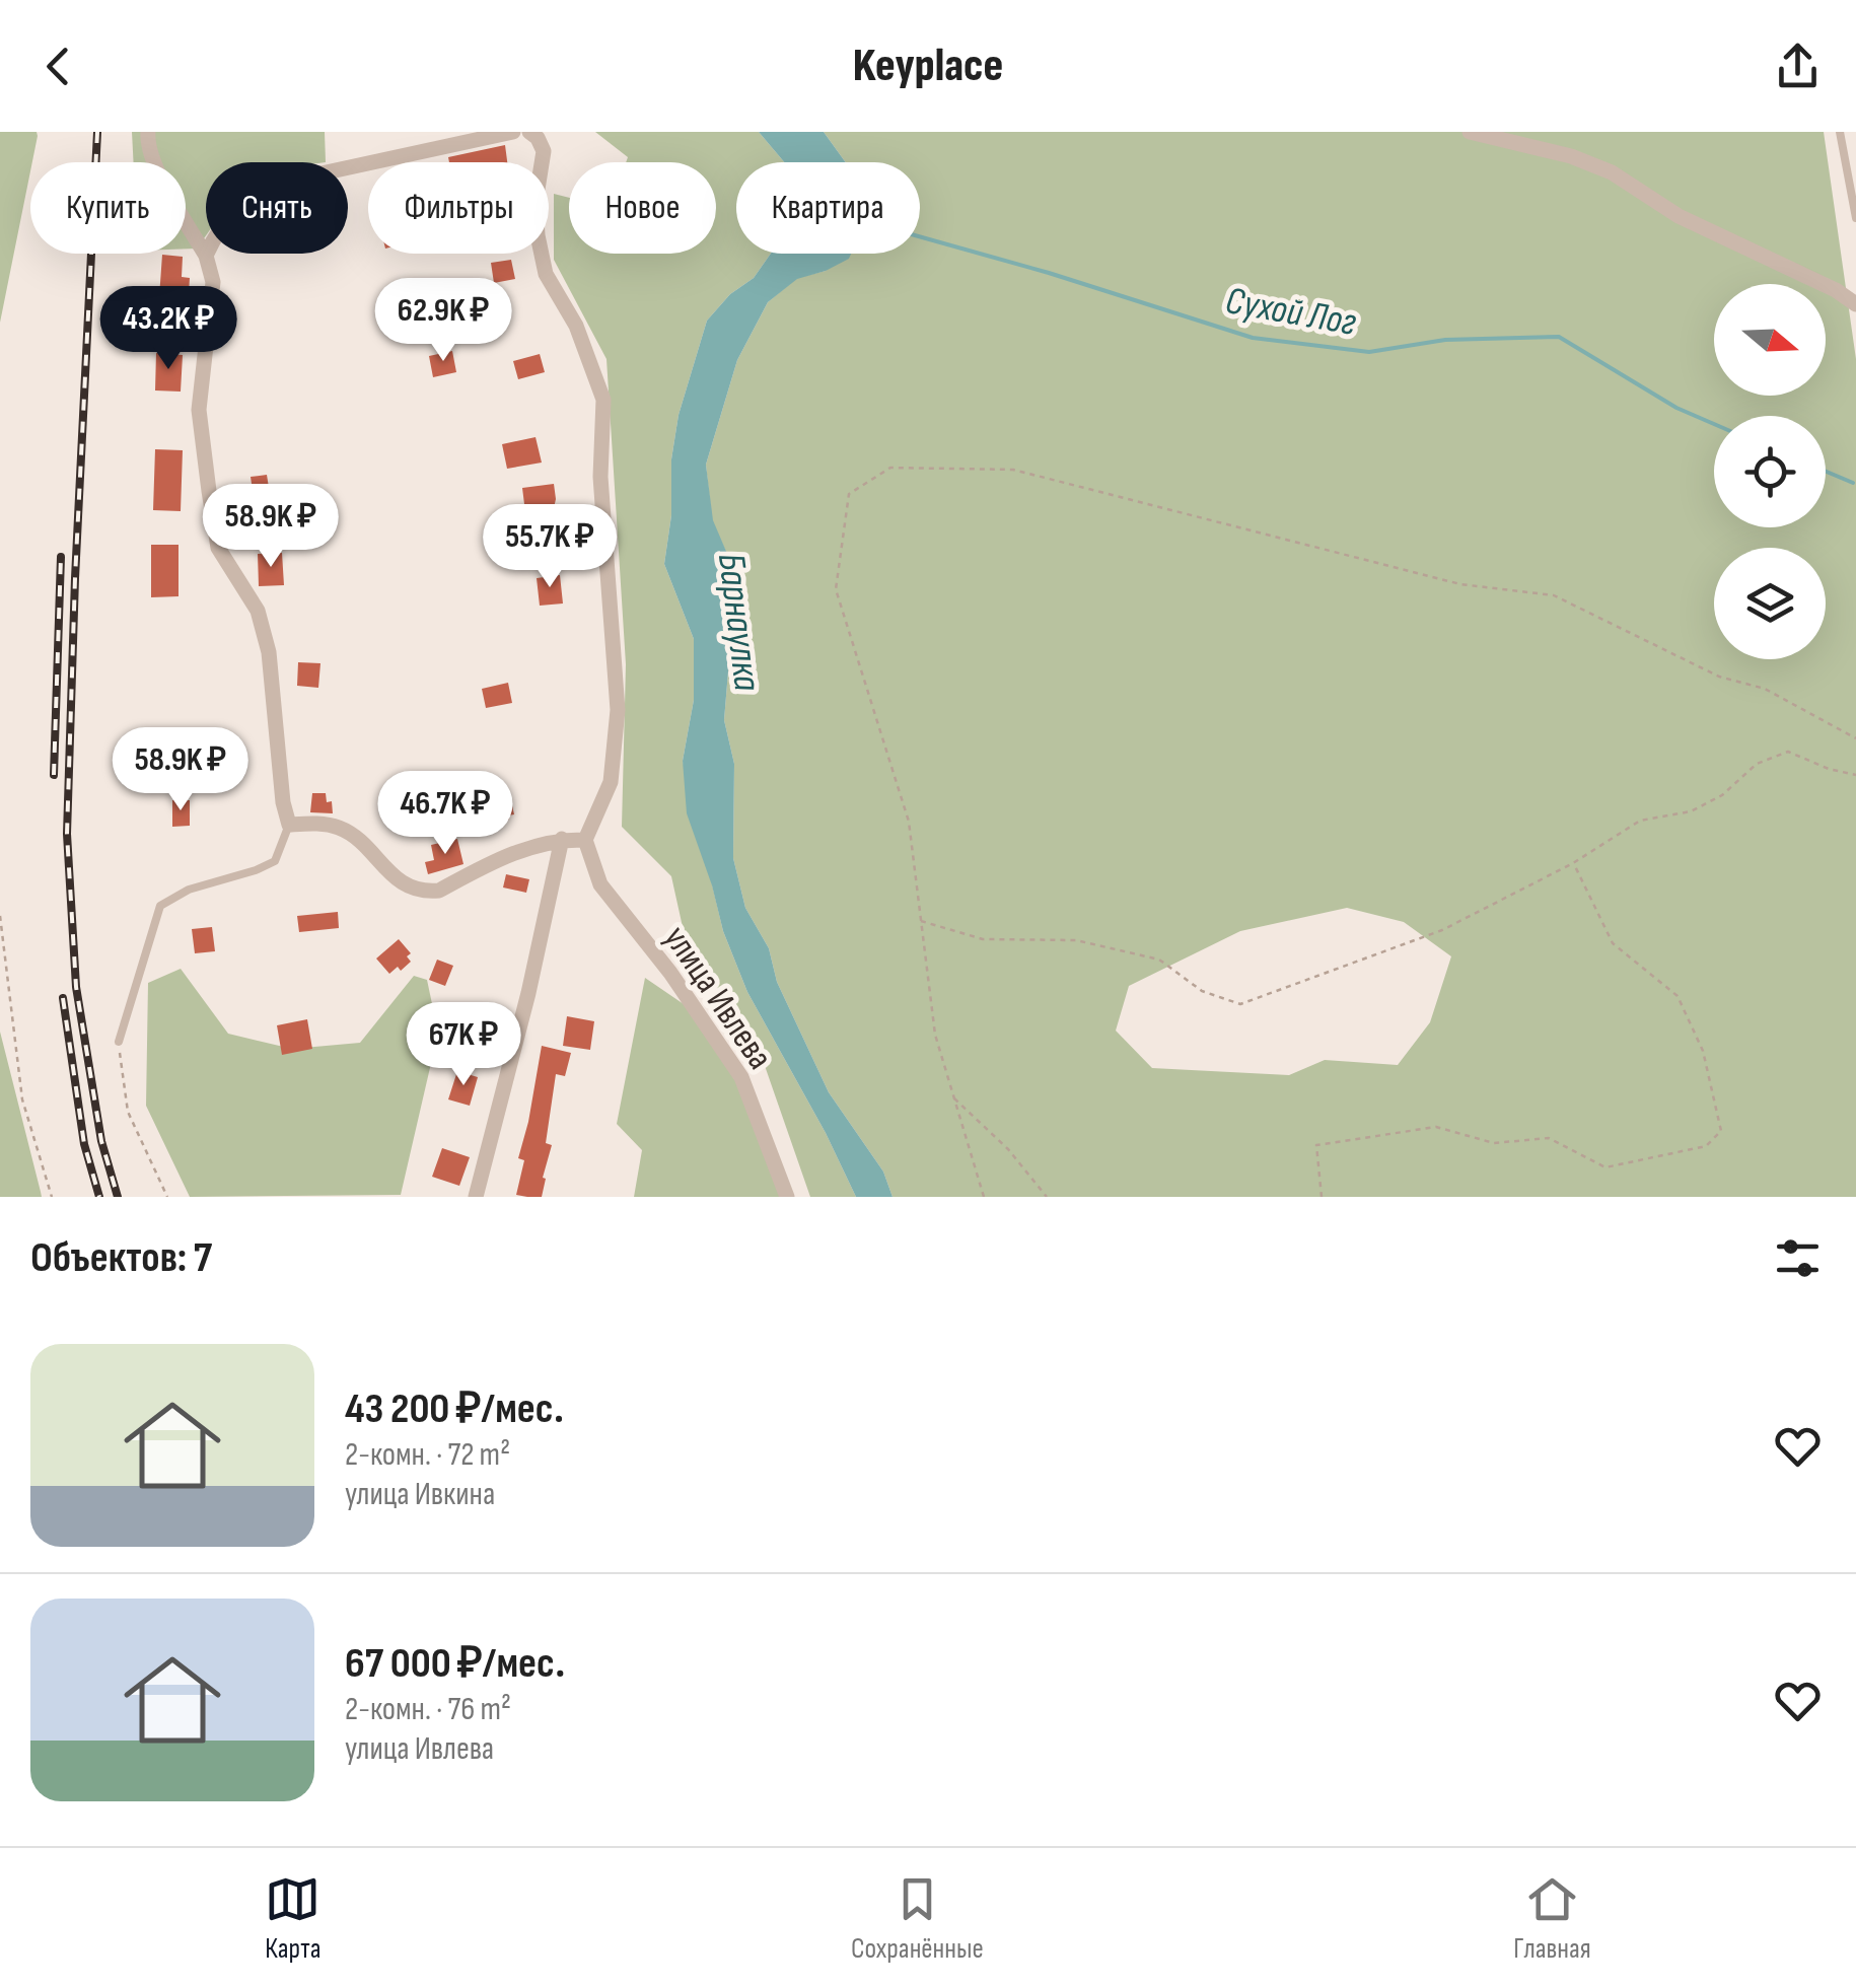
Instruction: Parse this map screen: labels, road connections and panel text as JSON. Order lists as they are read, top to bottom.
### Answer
{
  "streets": {
    "street": ["улица Ивлева"]
  },
  "water": ["Сухой Лог", "Барнаулка"],
  "north": "right",
  "page": {
    "header": "Keyplace",
    "chip": [
      "Купить",
      "Снять",
      "Фильтры",
      "Новое",
      "Квартира"
    ],
    "price": [
      "62.9K ₽",
      "43.2K ₽",
      "58.9K ₽",
      "55.7K ₽",
      "58.9K ₽",
      "46.7K ₽",
      "67K ₽"
    ],
    "heading": "Объектов: 7",
    "list": [
      {
        "name": "43 200 ₽/мес.",
        "note": "2-комн. · 72 m² · улица Ивкина"
      },
      {
        "name": "67 000 ₽/мес.",
        "note": "2-комн. · 76 m² · улица Ивлева"
      }
    ],
    "tabs": ["Карта", "Сохранённые", "Главная"]
  }
}
